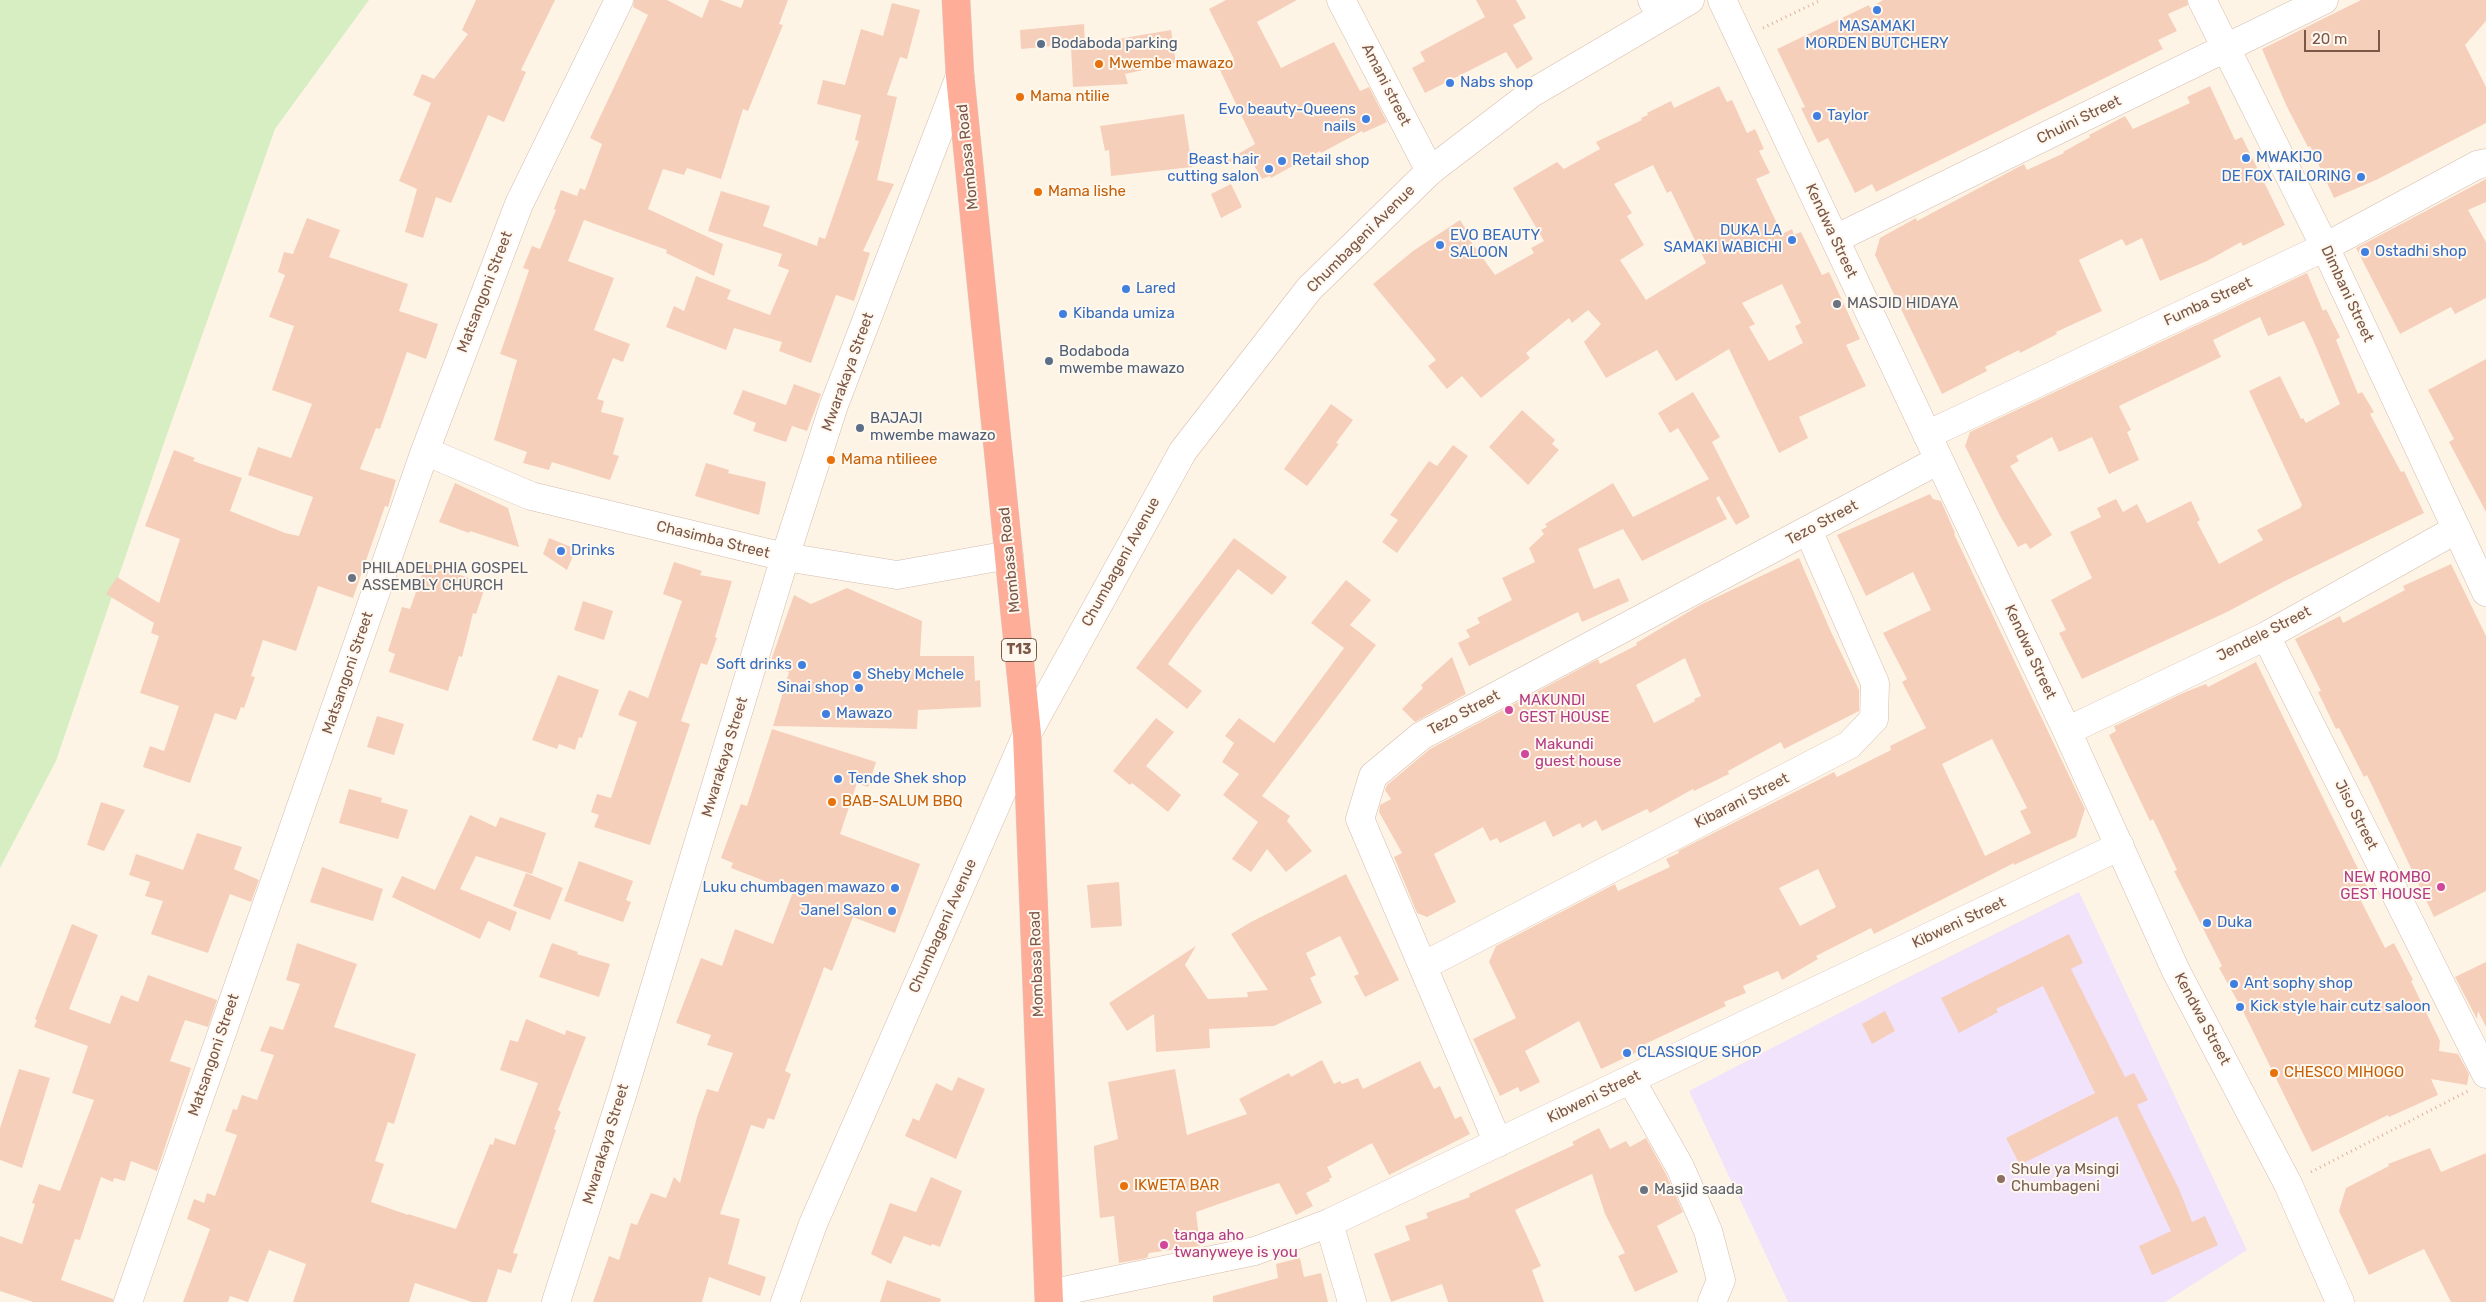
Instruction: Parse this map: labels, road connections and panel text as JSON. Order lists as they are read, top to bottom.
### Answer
{
  "streets": {
    "highway": ["Mombasa Road", "T13"],
    "street": [
      "Amani street",
      "Chuini Street",
      "Kendwa Street",
      "Chumbageni Avenue",
      "Matsangoni Street",
      "Dimbani Street",
      "Fumba Street",
      "Mwarakaya Street",
      "Tezo Street",
      "Chasimba Street",
      "Jendele Street",
      "Kibarani Street",
      "Jiso Street",
      "Kibweni Street"
    ]
  },
  "crossings": [
    ["Amani street", "Chumbageni Avenue"],
    ["Chuini Street", "Kendwa Street"],
    ["Chuini Street", "Dimbani Street"],
    ["Mombasa Road", "Chumbageni Avenue"],
    ["Mombasa Road", "Mwarakaya Street"],
    ["Mombasa Road", "Chasimba Street"],
    ["Mombasa Road", "Kibweni Street"],
    ["Kendwa Street", "Fumba Street"],
    ["Kendwa Street", "Tezo Street"],
    ["Kendwa Street", "Jendele Street"],
    ["Kendwa Street", "Kibweni Street"],
    ["Matsangoni Street", "Chasimba Street"],
    ["Dimbani Street", "Fumba Street"],
    ["Dimbani Street", "Jendele Street"],
    ["Mwarakaya Street", "Chasimba Street"],
    ["Tezo Street", "Kibarani Street"],
    ["Tezo Street", "Kibweni Street"],
    ["Jendele Street", "Jiso Street"]
  ],
  "places": [
    "MASAMAKI MORDEN BUTCHERY",
    "Bodaboda parking",
    "Mwembe mawazo",
    "Nabs shop",
    "Mama ntilie",
    "Taylor",
    "Evo beauty-Queens nails",
    "MWAKIJO",
    "Retail shop",
    "Beast hair cutting salon",
    "DE FOX TAILORING",
    "Mama lishe",
    "DUKA LA SAMAKI WABICHI",
    "EVO BEAUTY SALOON",
    "Ostadhi shop",
    "Lared",
    "MASJID HIDAYA",
    "Kibanda umiza",
    "Bodaboda mwembe mawazo",
    "BAJAJI mwembe mawazo",
    "Mama ntilieee",
    "Drinks",
    "PHILADELPHIA GOSPEL ASSEMBLY CHURCH",
    "Soft drinks",
    "Sheby Mchele",
    "Sinai shop",
    "MAKUNDI GEST HOUSE",
    "Mawazo",
    "Makundi guest house",
    "Tende Shek shop",
    "BAB-SALUM BBQ",
    "NEW ROMBO GEST HOUSE",
    "Luku chumbagen mawazo",
    "Janel Salon",
    "Duka",
    "Ant sophy shop",
    "Kick style hair cutz saloon",
    "CLASSIQUE SHOP",
    "CHESCO MIHOGO",
    "Shule ya Msingi Chumbageni",
    "IKWETA BAR",
    "Masjid saada",
    "tanga aho twanyweye is you"
  ],
  "scale_bar": "20 m"
}
